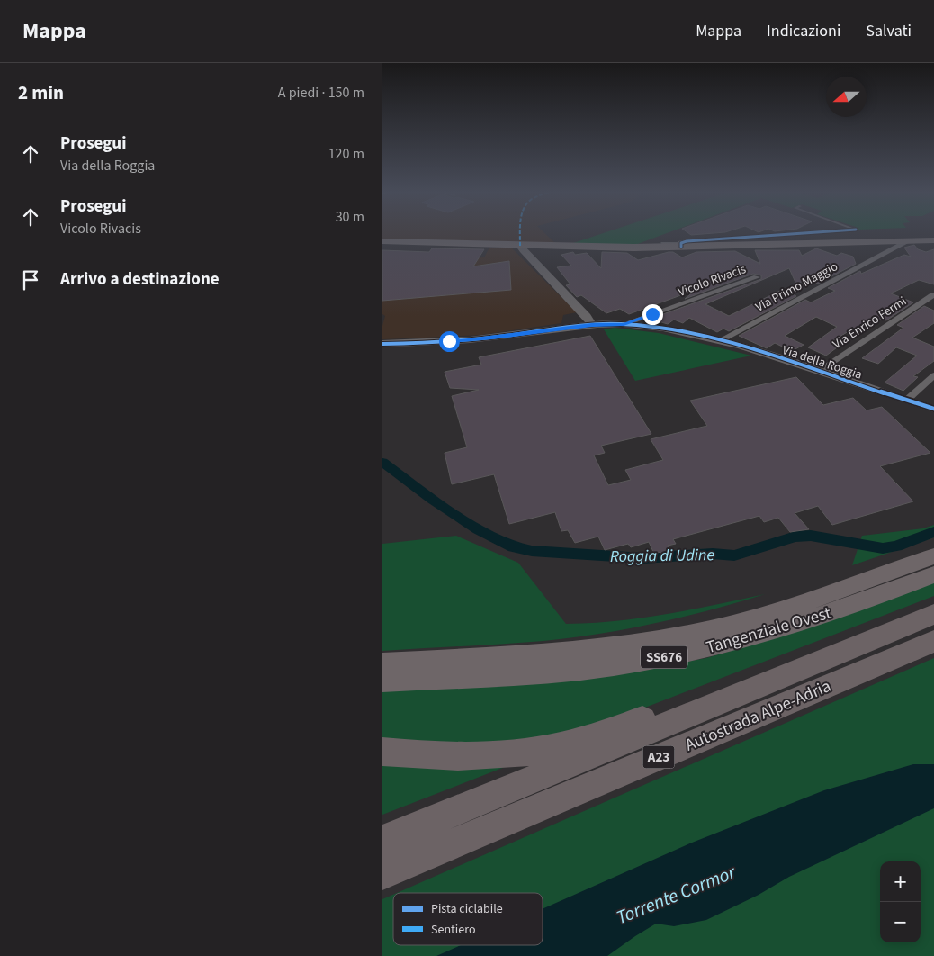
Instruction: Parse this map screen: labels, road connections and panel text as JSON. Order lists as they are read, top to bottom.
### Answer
{
  "streets": {
    "highway": [
      "Tangenziale Ovest",
      "SS676",
      "Autostrada Alpe-Adria",
      "A23"
    ],
    "street": [
      "Vicolo Rivacis",
      "Via Primo Maggio",
      "Via Enrico Fermi",
      "Via della Roggia"
    ]
  },
  "crossings": [
    ["Vicolo Rivacis", "Via della Roggia"],
    ["Via Primo Maggio", "Via della Roggia"],
    ["Via Enrico Fermi", "Via della Roggia"]
  ],
  "water": ["Roggia di Udine", "Torrente Cormor"],
  "legend": ["Pista ciclabile", "Sentiero"],
  "north": "left",
  "page": {
    "header": "Mappa",
    "nav": ["Mappa", "Indicazioni", "Salvati"],
    "heading": ["2 min", "A piedi · 150 m"],
    "list": [
      ["Prosegui", "Via della Roggia", "120 m"],
      ["Prosegui", "Vicolo Rivacis", "30 m"],
      "Arrivo a destinazione"
    ],
    "map_buttons": ["+", "−"]
  }
}
